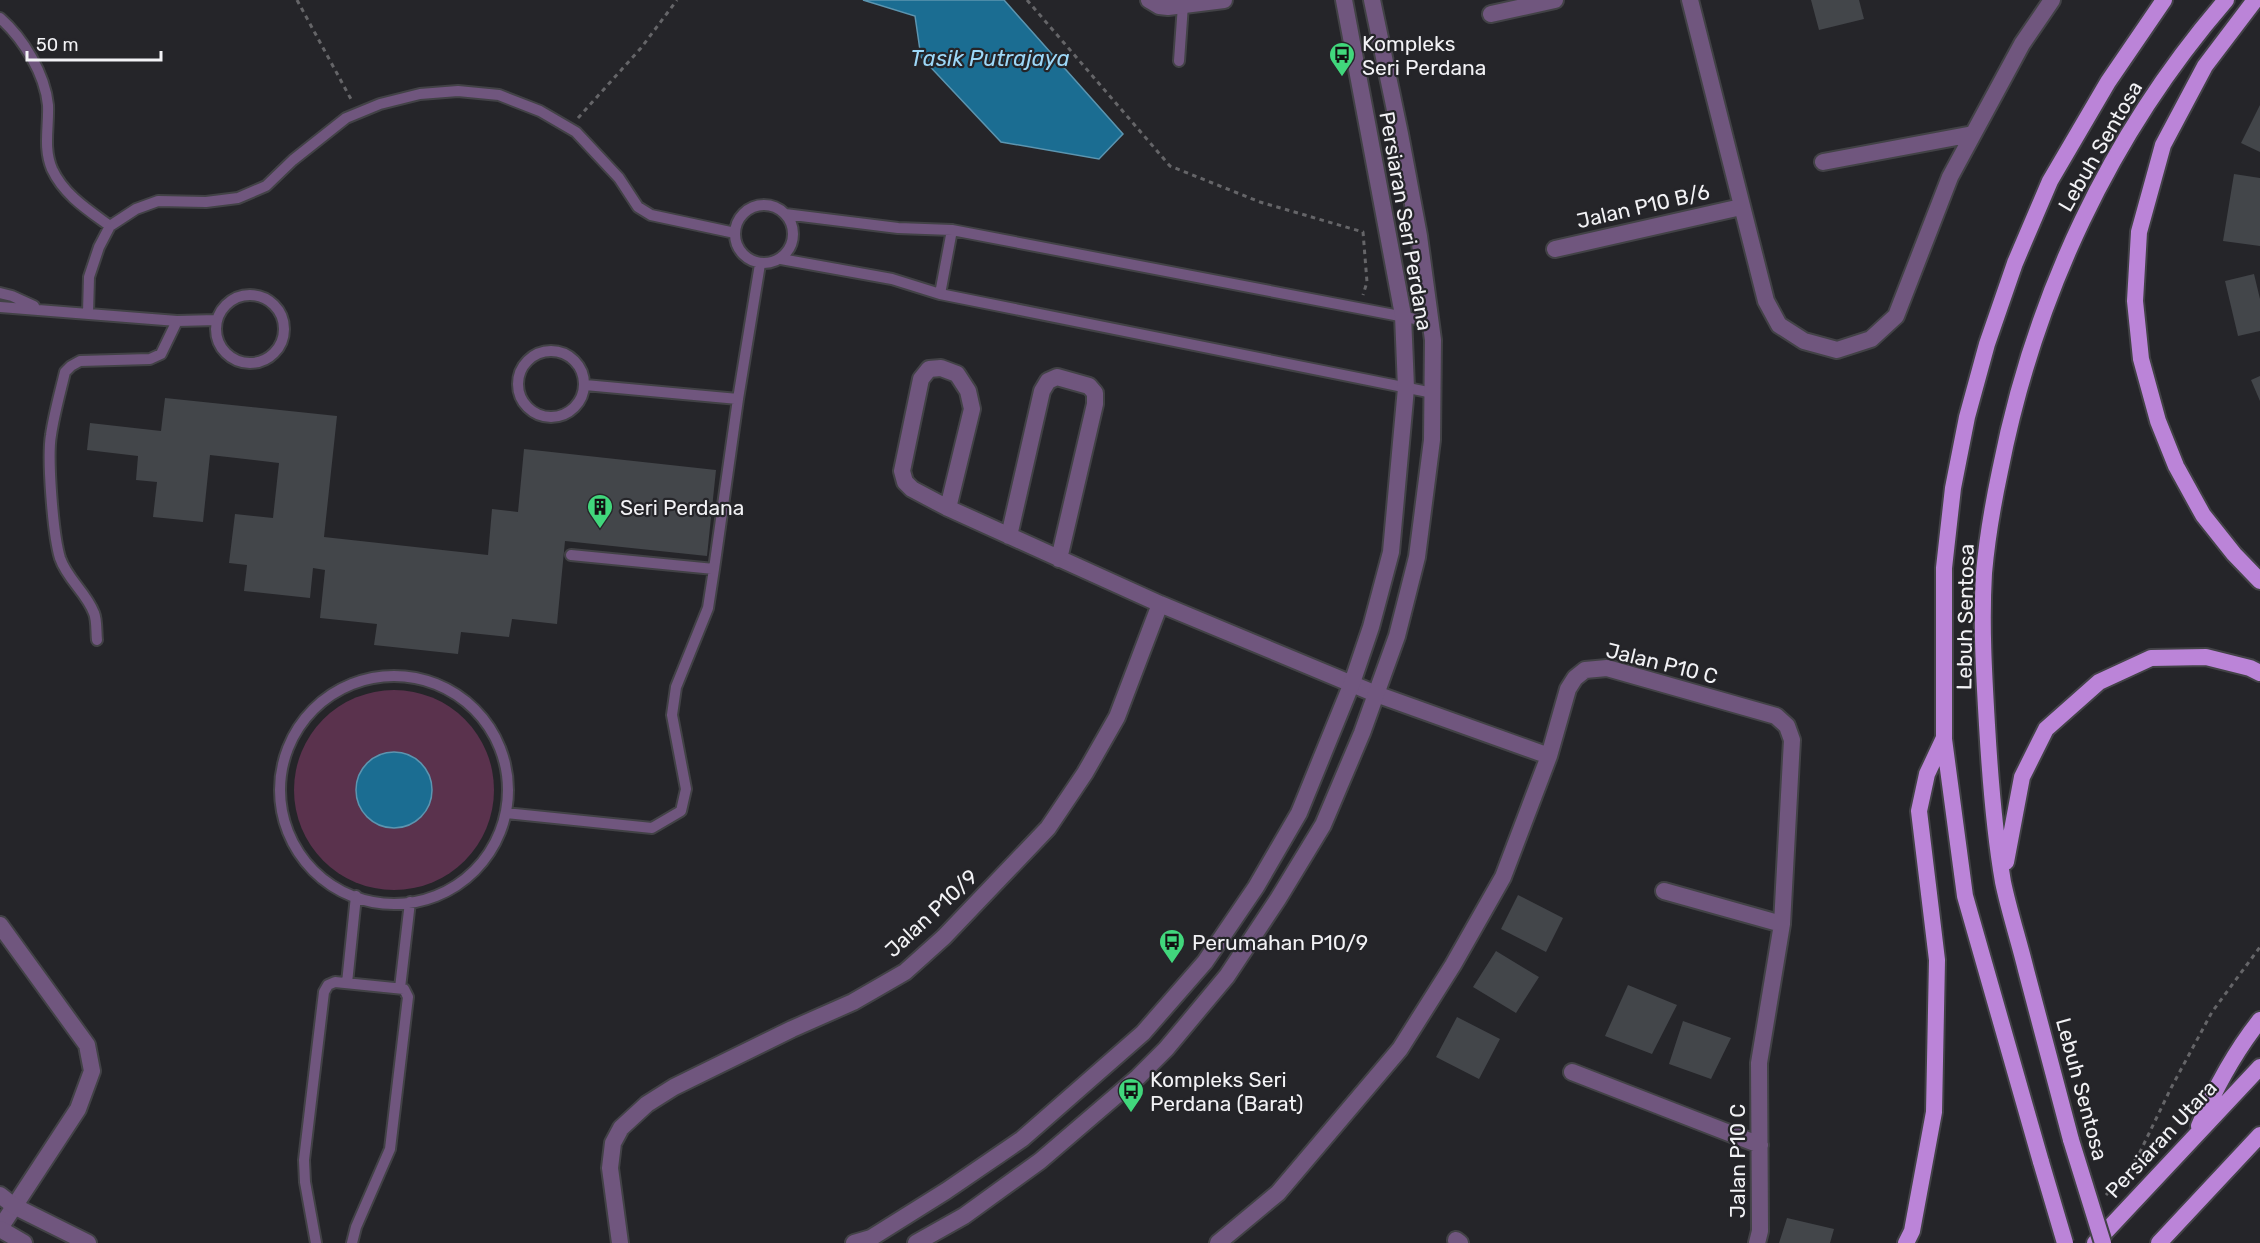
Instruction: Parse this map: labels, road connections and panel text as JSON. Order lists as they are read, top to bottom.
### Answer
{
  "streets": {
    "main road": ["Lebuh Sentosa", "Persiaran Utara"],
    "street": [
      "Jalan P10 B/6",
      "Persiaran Seri Perdana",
      "Jalan P10 C",
      "Jalan P10/9"
    ]
  },
  "water": ["Tasik Putrajaya"],
  "places": {
    "bus stop": ["Kompleks Seri Perdana", "Perumahan P10/9", "Kompleks Seri Perdana (Barat)"],
    "building": ["Seri Perdana"]
  },
  "scale_bar": "50 m"
}
